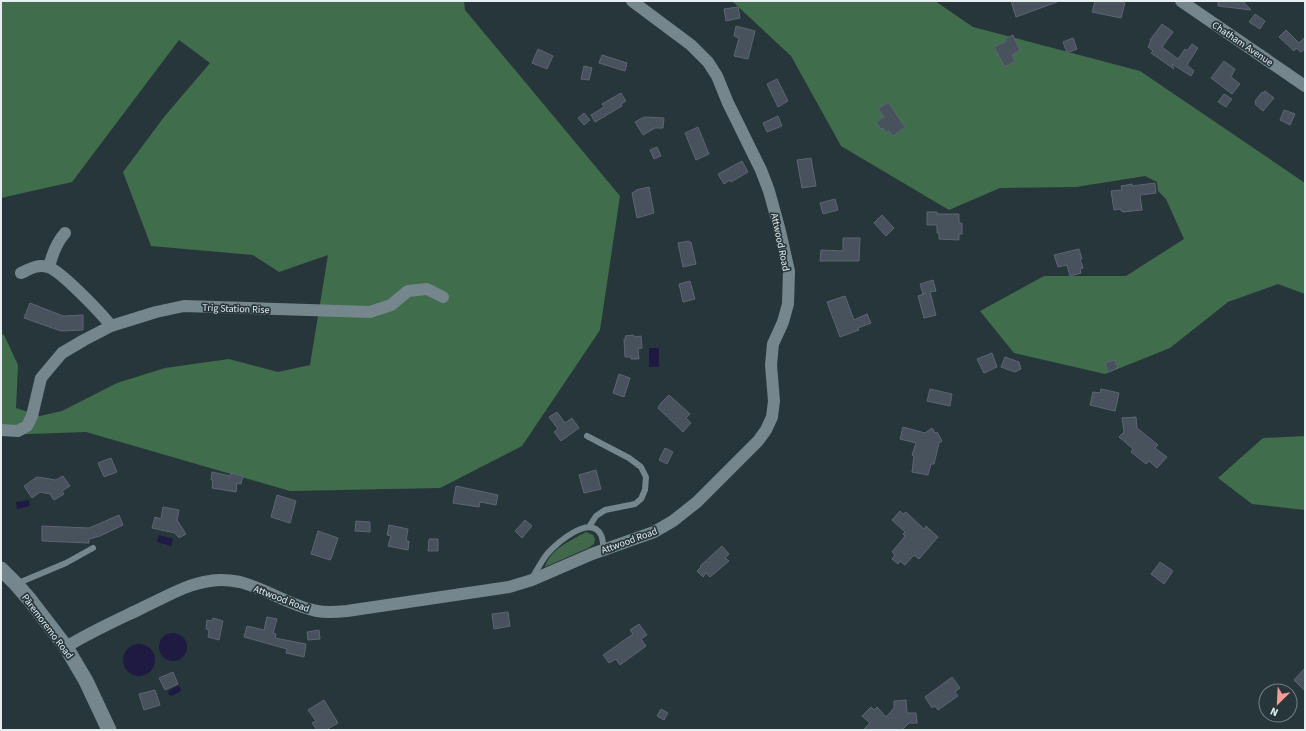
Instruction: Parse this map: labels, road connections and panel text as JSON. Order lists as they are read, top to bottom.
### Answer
{
  "streets": {
    "street": [
      "Chatham Avenue",
      "Attwood Road",
      "Trig Station Rise",
      "Pāremoremo Road"
    ]
  },
  "crossings": [
    ["Attwood Road", "Pāremoremo Road"]
  ],
  "north": "bottom left"
}
